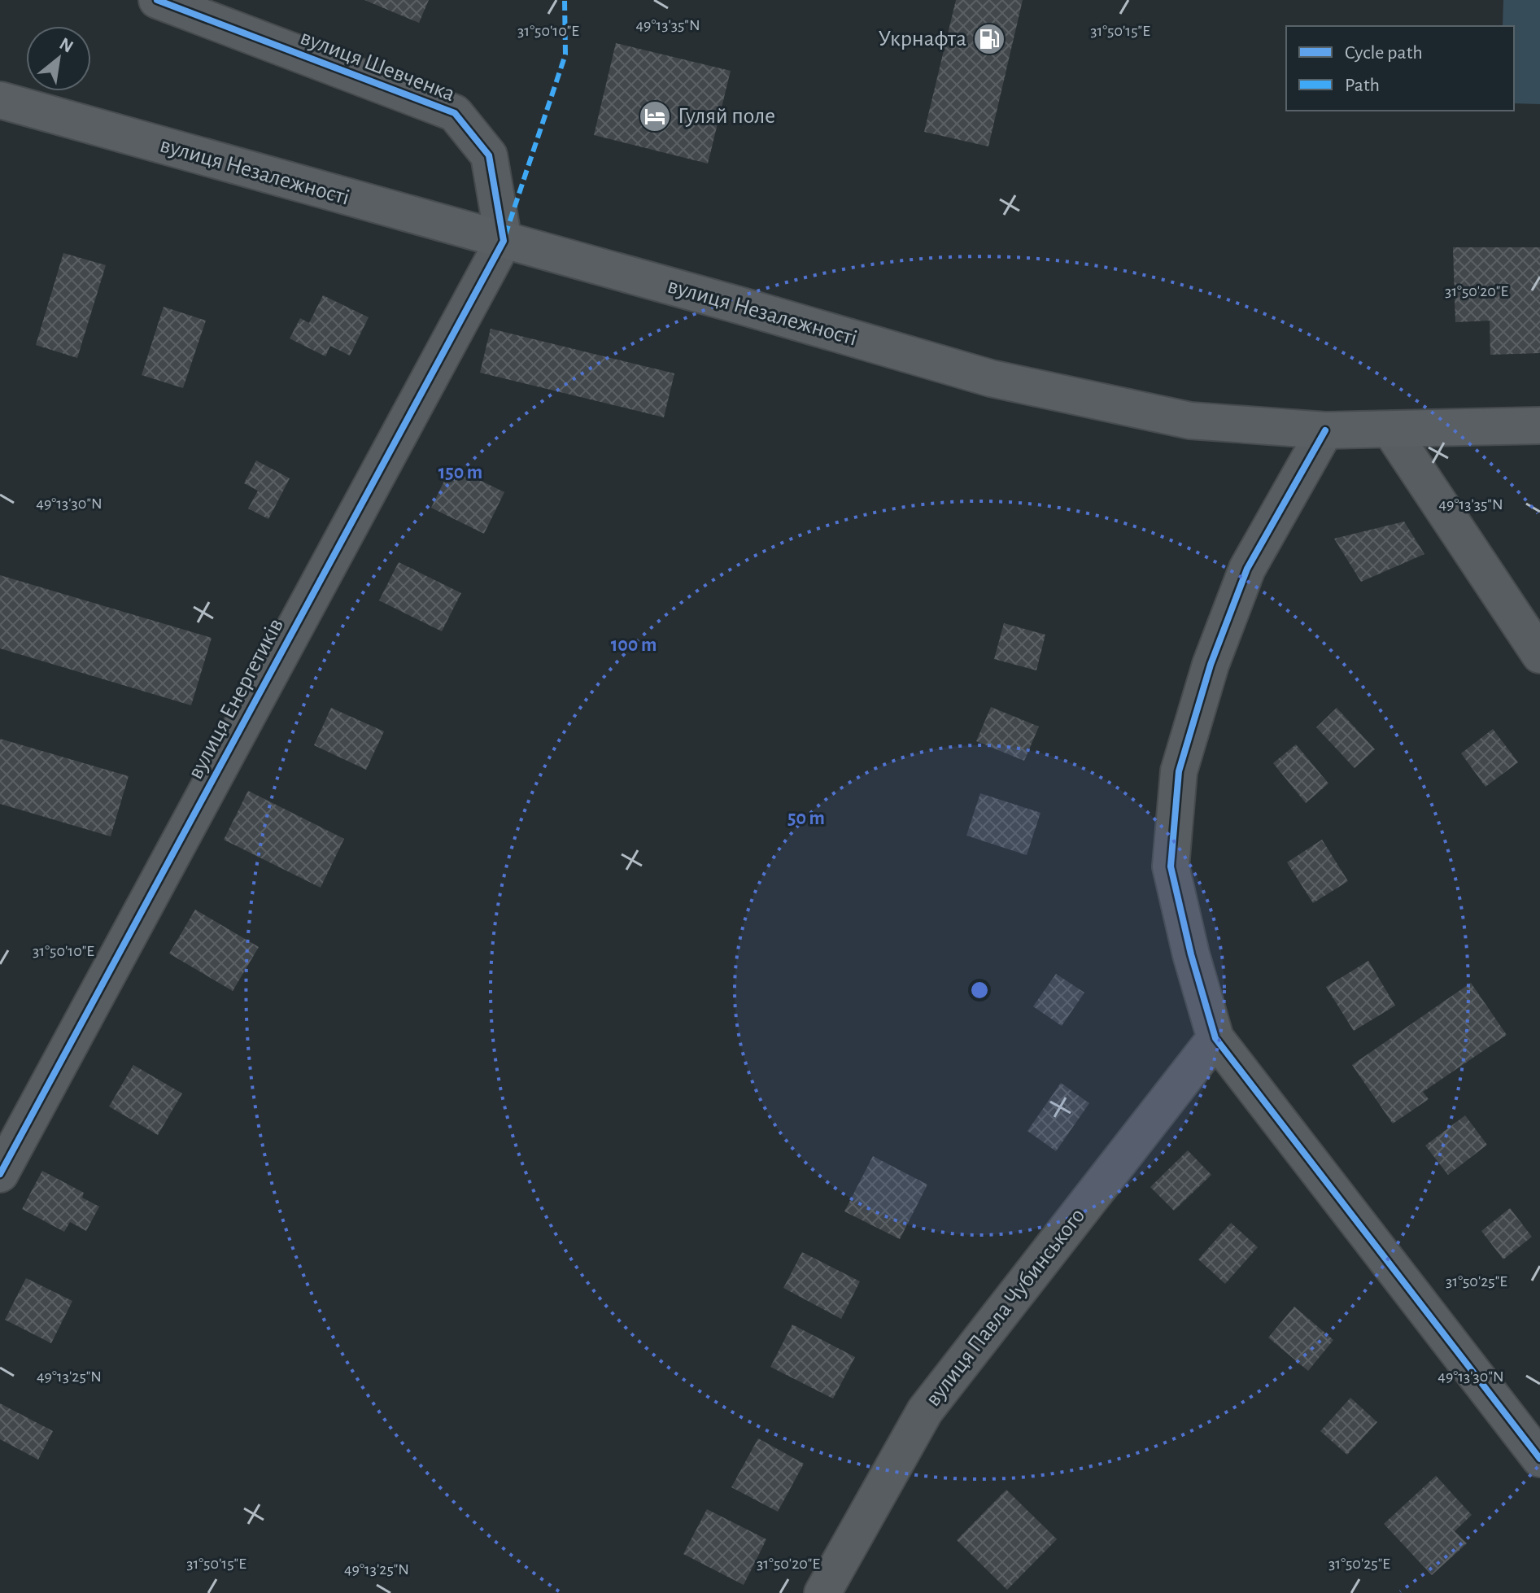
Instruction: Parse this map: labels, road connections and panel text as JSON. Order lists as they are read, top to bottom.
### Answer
{
  "streets": {
    "main road": ["вулиця Незалежності"],
    "street": ["вулиця Шевченка", "вулиця Енергетиків", "вулиця Павла Чубинського"]
  },
  "crossings": [
    ["вулиця Шевченка", "вулиця Незалежності"],
    ["вулиця Шевченка", "вулиця Енергетиків"],
    ["вулиця Незалежності", "вулиця Енергетиків"]
  ],
  "places": {
    "fuel station": ["Укрнафта"],
    "hotel": ["Гуляй поле"]
  },
  "legend": ["Cycle path", "Path"],
  "north": "top right",
  "coordinates": [
    "49°13'35\"N",
    "31°50'15\"E",
    "31°50'10\"E",
    "31°50'20\"E",
    "49°13'30\"N",
    "31°50'25\"E",
    "49°13'25\"N"
  ],
  "rings": ["150 m", "100 m", "50 m"]
}
